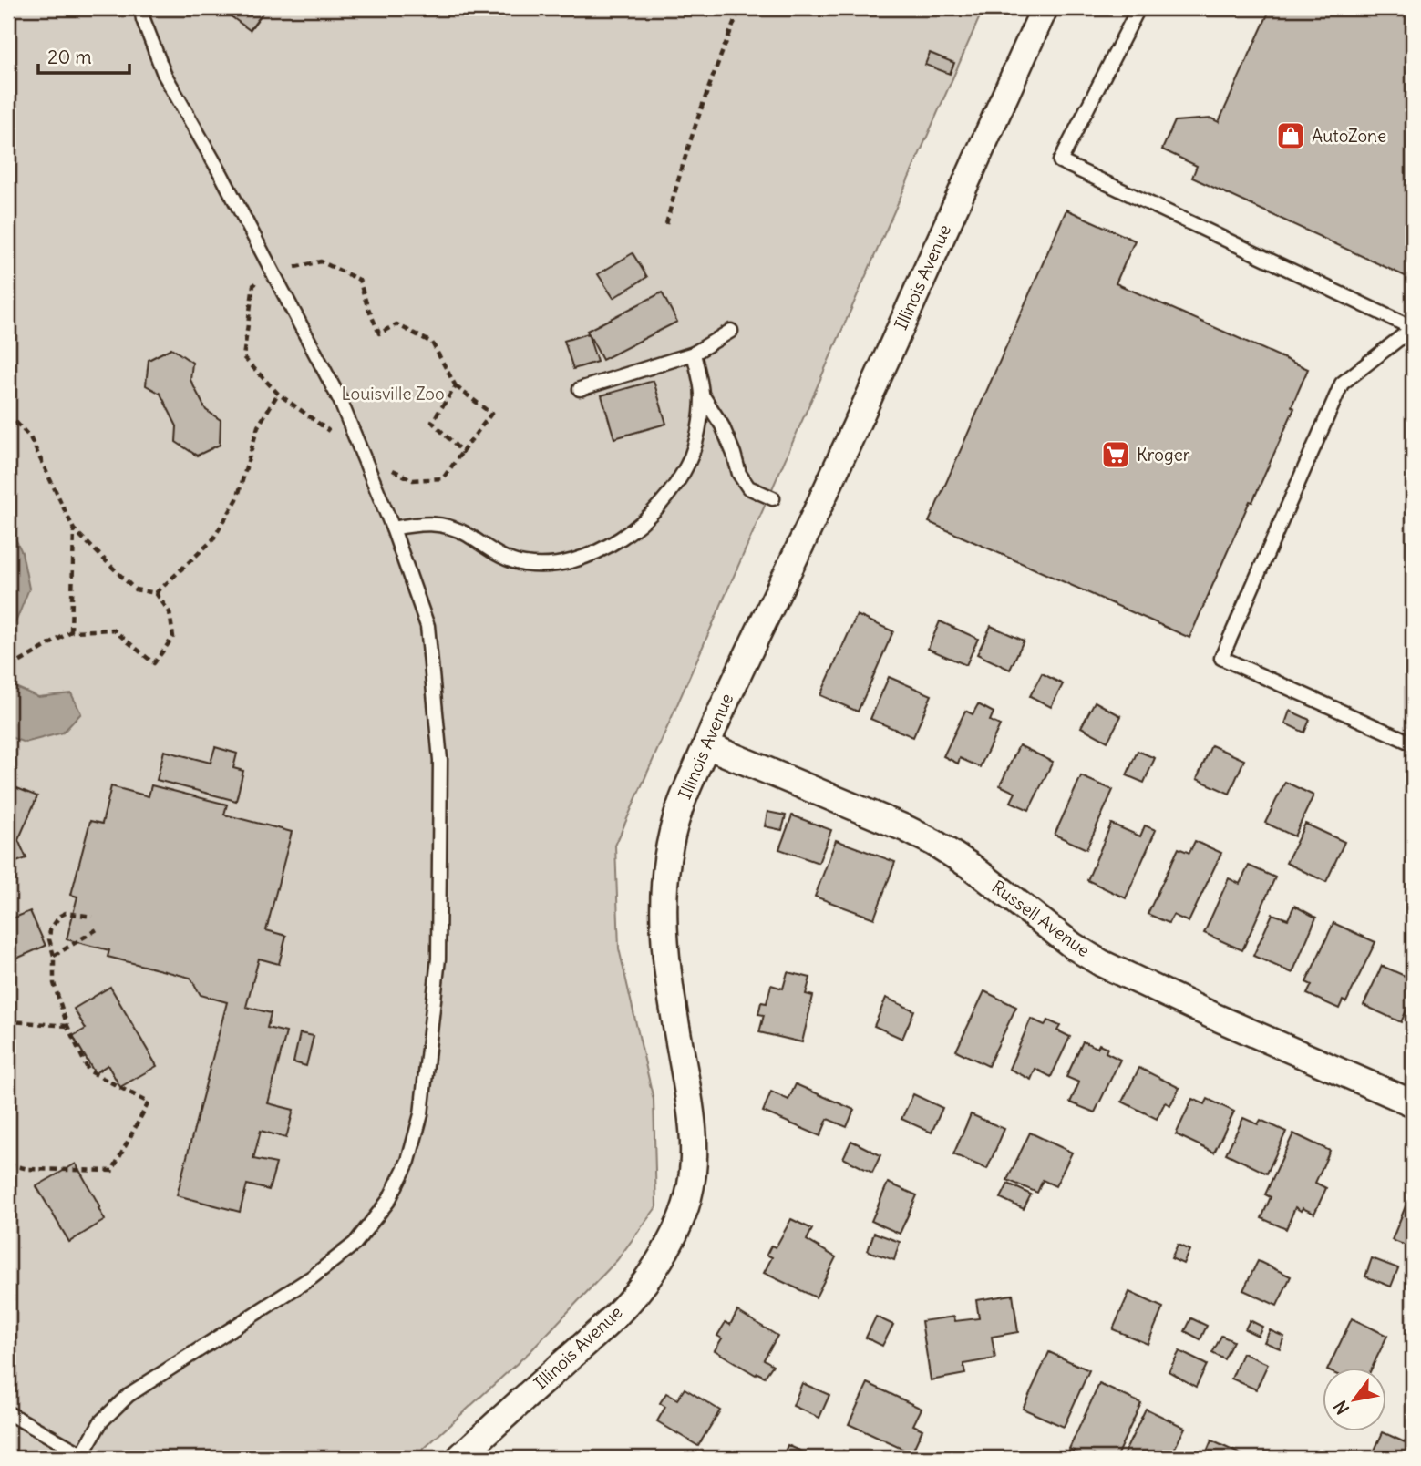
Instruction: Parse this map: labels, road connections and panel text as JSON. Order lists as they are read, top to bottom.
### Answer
{
  "streets": {
    "street": ["Illinois Avenue", "Russell Avenue"]
  },
  "crossings": [
    ["Illinois Avenue", "Russell Avenue"]
  ],
  "parks": ["Louisville Zoo"],
  "places": {
    "shop": ["AutoZone"],
    "supermarket": ["Kroger"]
  },
  "scale_bar": "20 m",
  "north": "bottom left"
}
